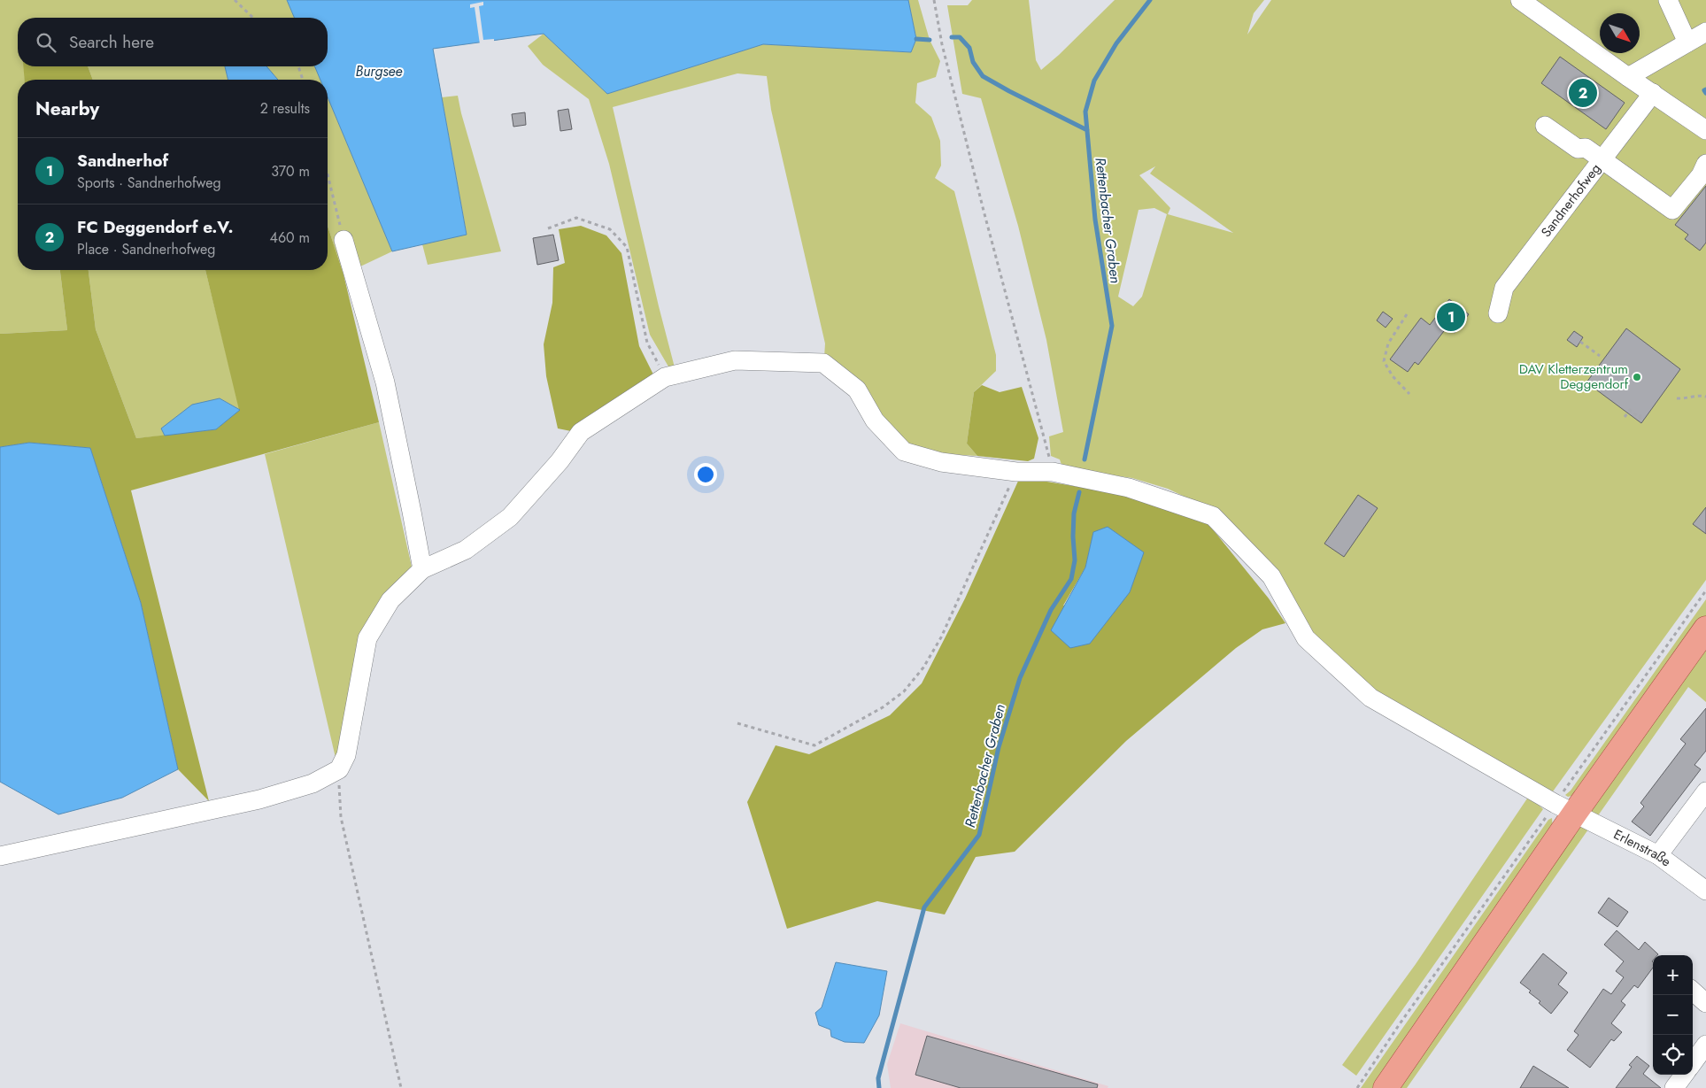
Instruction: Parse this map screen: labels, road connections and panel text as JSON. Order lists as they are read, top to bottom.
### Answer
{
  "streets": {
    "street": ["Sandnerhofweg", "Erlenstraße"]
  },
  "water": ["Burgsee", "Rettenbacher Graben"],
  "places": ["DAV Kletterzentrum Deggendorf"],
  "north": "bottom right",
  "page": {
    "search": "Search here",
    "pins": ["2", "1"],
    "heading": ["Nearby", "2 results"],
    "list": [
      {
        "mark": "1",
        "name": "Sandnerhof",
        "note": "Sports · Sandnerhofweg",
        "value": "370 m"
      },
      {
        "mark": "2",
        "name": "FC Deggendorf e.V.",
        "note": "Place · Sandnerhofweg",
        "value": "460 m"
      }
    ],
    "map_buttons": ["+", "−"]
  }
}
